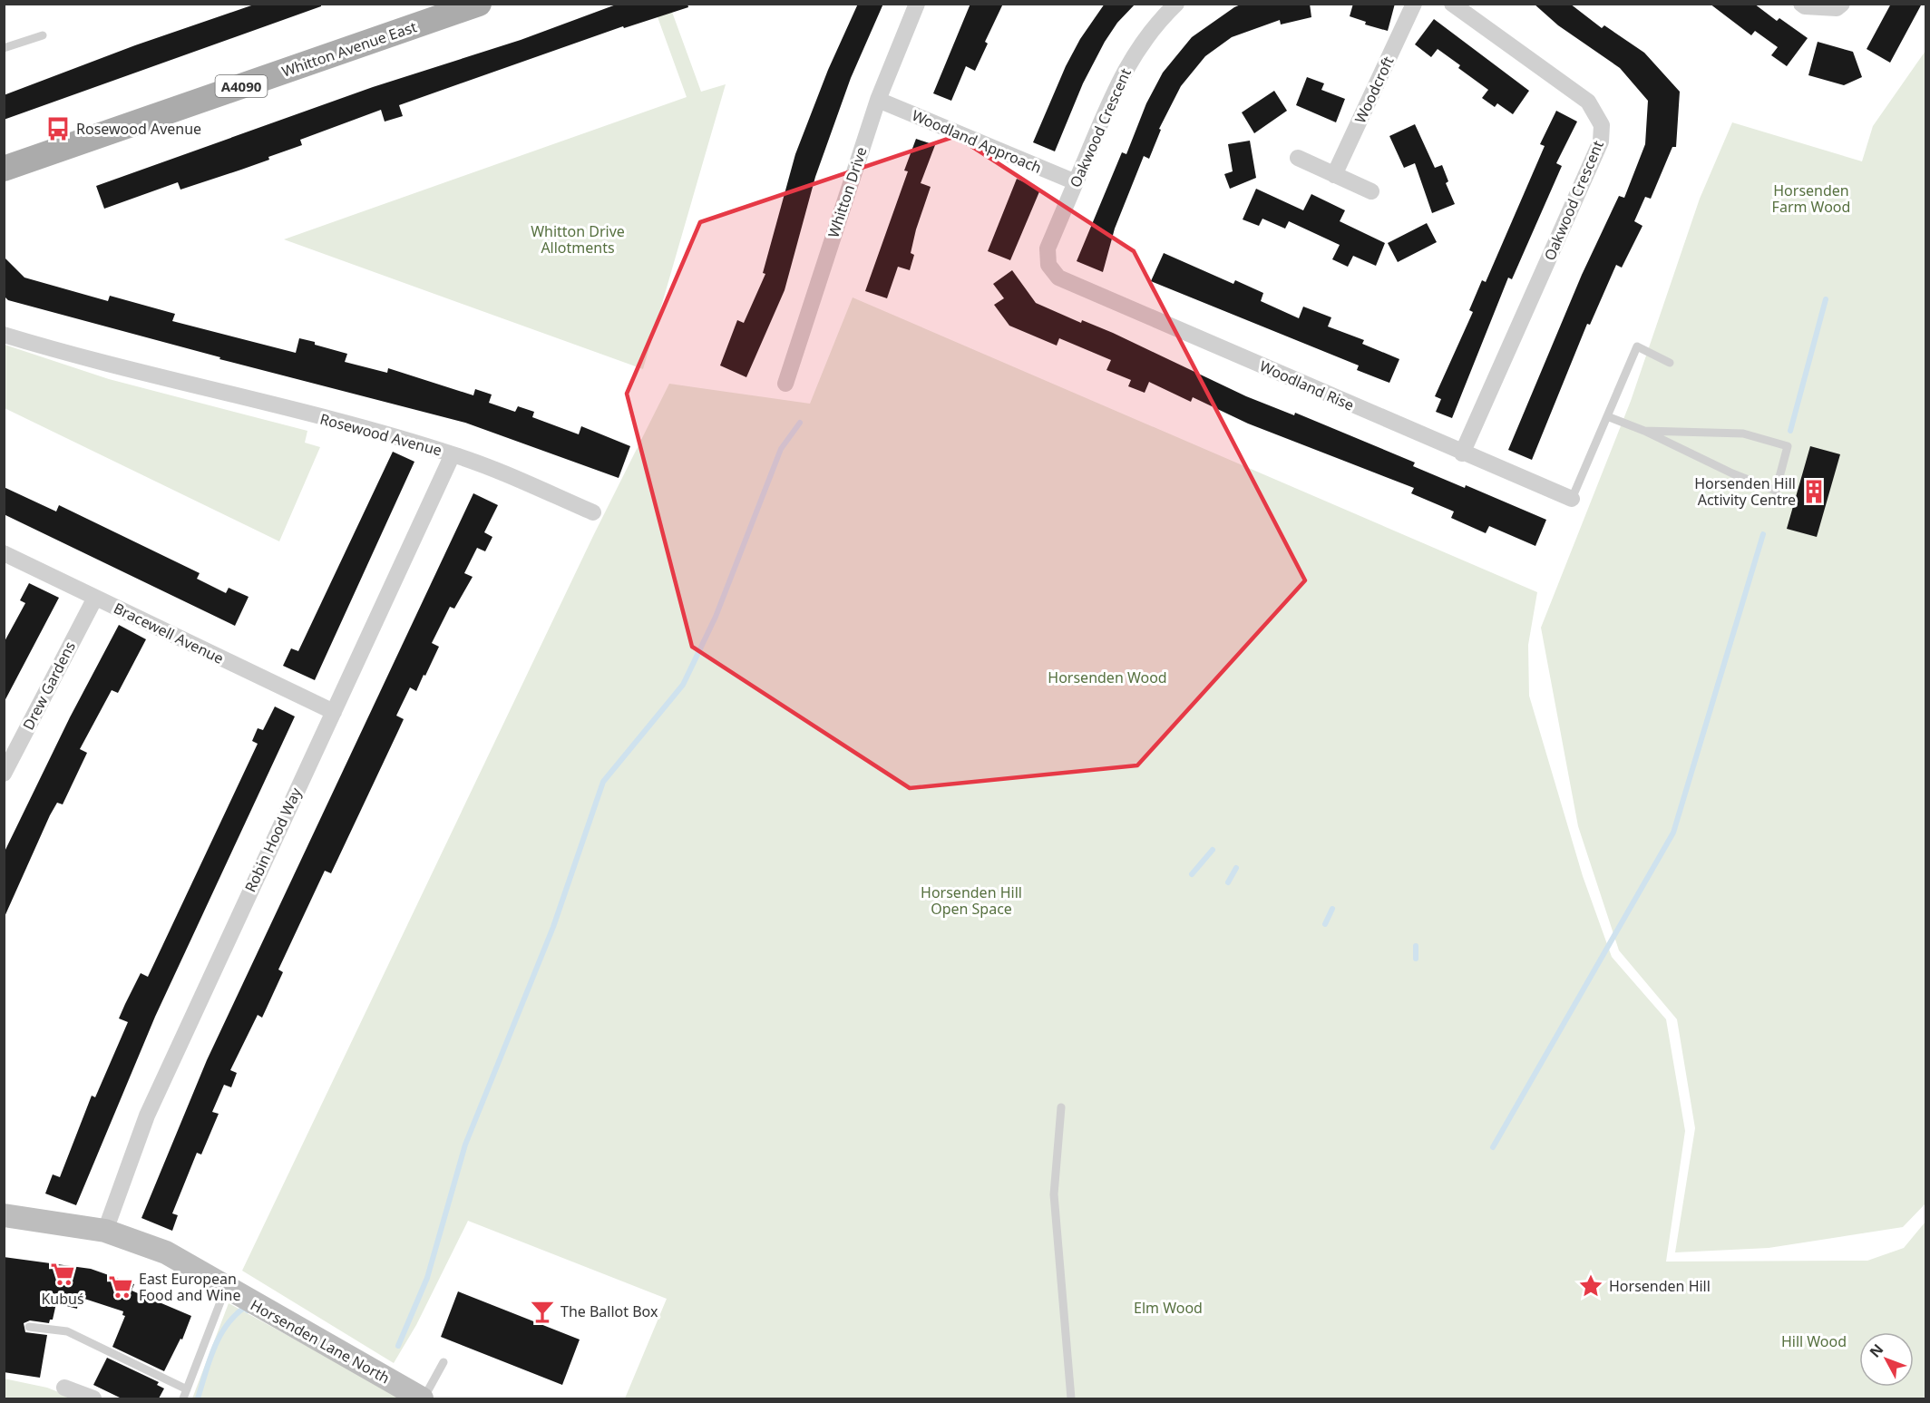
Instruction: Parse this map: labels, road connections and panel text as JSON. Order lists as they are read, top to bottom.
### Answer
{
  "streets": {
    "main road": ["Whitton Avenue East", "A4090"],
    "street": [
      "Woodcroft",
      "Oakwood Crescent",
      "Woodland Approach",
      "Whitton Drive",
      "Woodland Rise",
      "Rosewood Avenue",
      "Bracewell Avenue",
      "Drew Gardens",
      "Robin Hood Way",
      "Horsenden Lane North"
    ]
  },
  "crossings": [
    ["Oakwood Crescent", "Woodland Approach"],
    ["Oakwood Crescent", "Woodland Rise"],
    ["Woodland Approach", "Whitton Drive"],
    ["Rosewood Avenue", "Robin Hood Way"],
    ["Bracewell Avenue", "Drew Gardens"],
    ["Bracewell Avenue", "Robin Hood Way"],
    ["Robin Hood Way", "Horsenden Lane North"]
  ],
  "parks": [
    "Horsenden Farm Wood",
    "Whitton Drive Allotments",
    "Horsenden Wood",
    "Horsenden Hill Open Space",
    "Elm Wood",
    "Hill Wood"
  ],
  "places": {
    "bus stop": ["Rosewood Avenue"],
    "building": ["Horsenden Hill Activity Centre"],
    "supermarket": ["Kubuś", "East European Food and Wine"],
    "place": ["Horsenden Hill"],
    "bar": ["The Ballot Box"]
  },
  "north": "top left"
}
